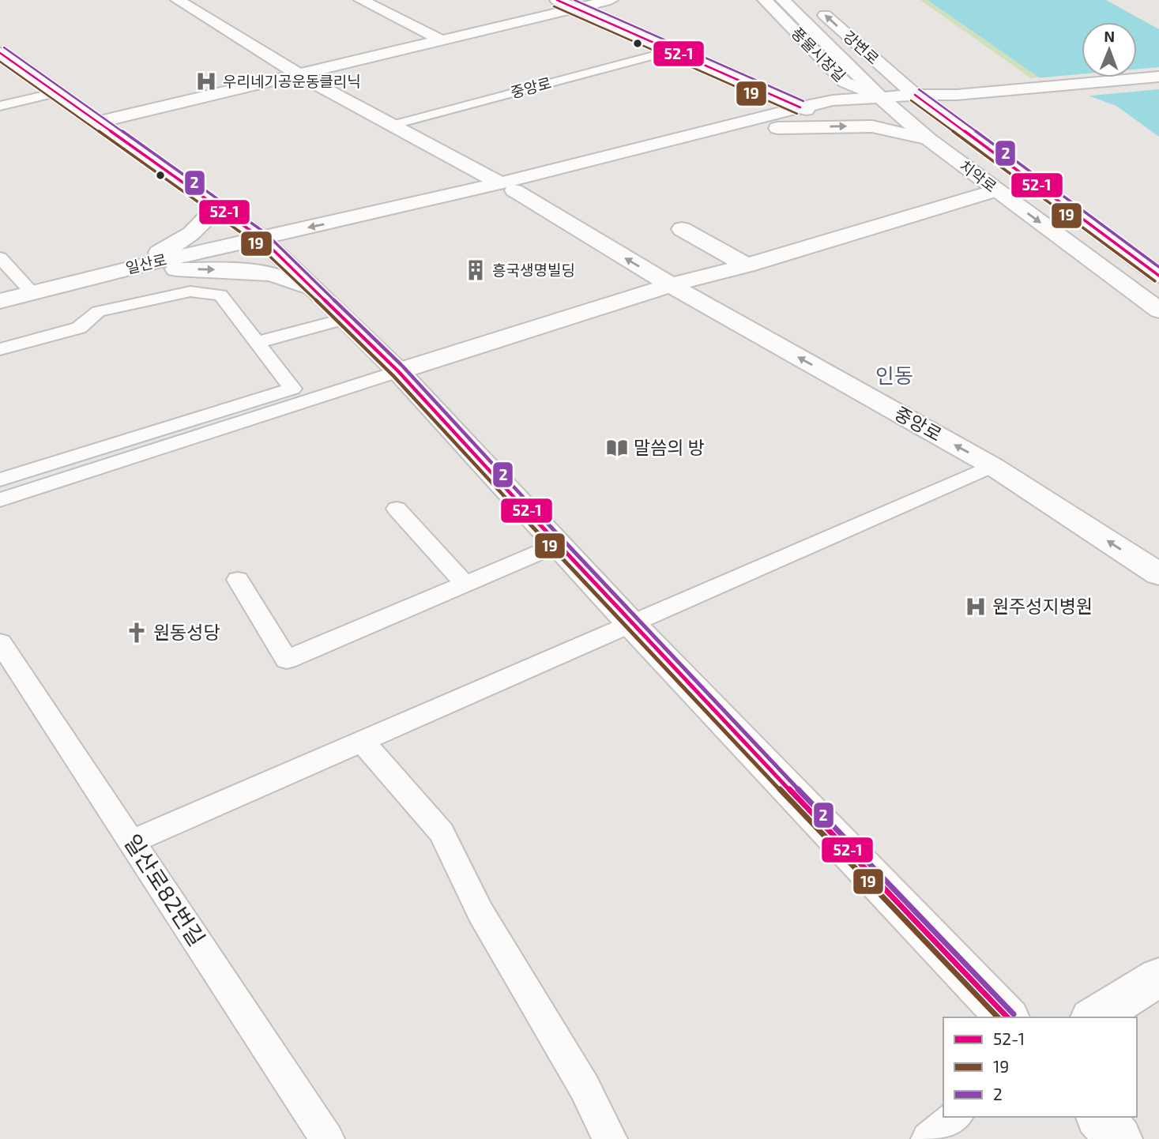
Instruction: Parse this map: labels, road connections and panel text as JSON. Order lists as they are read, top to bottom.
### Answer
{
  "streets": {
    "street": [
      "강변로",
      "풍물시장길",
      "중앙로",
      "치악로",
      "일산로"
    ],
    "lane": ["일산로82번길"]
  },
  "crossings": [
    ["강변로", "풍물시장길"],
    ["강변로", "치악로"],
    ["풍물시장길", "치악로"]
  ],
  "districts": ["인동"],
  "places": {
    "hospital": ["우리네기공운동클리닉", "원주성지병원"],
    "building": ["흥국생명빌딩"],
    "library": ["말씀의 방"],
    "church": ["원동성당"]
  },
  "lines": ["transit line 52-1", "transit line 2", "transit line 19"],
  "legend": ["52-1", "19", "2"],
  "north": "top"
}
